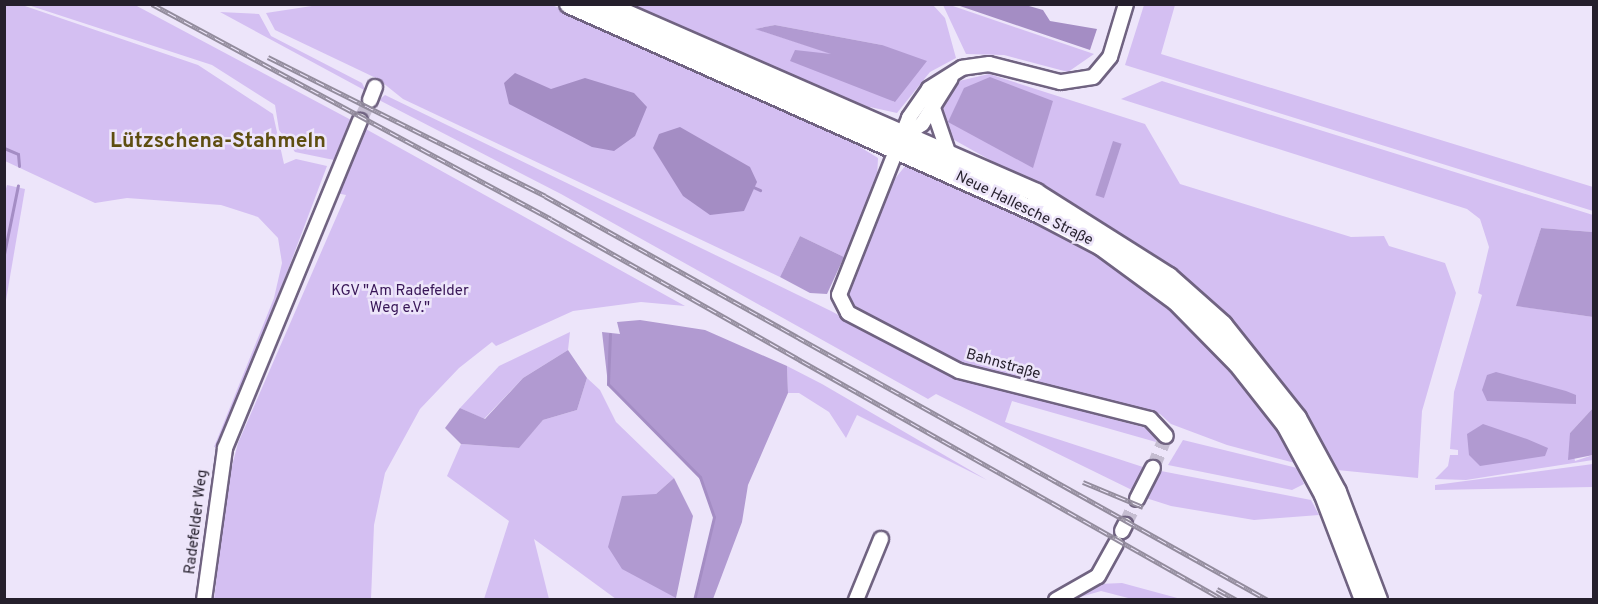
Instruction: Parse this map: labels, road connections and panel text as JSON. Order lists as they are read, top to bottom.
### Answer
{
  "streets": {
    "main road": ["Neue Hallesche Straße"],
    "street": ["Bahnstraße", "Radefelder Weg"]
  },
  "crossings": [
    ["Neue Hallesche Straße", "Bahnstraße"]
  ],
  "districts": ["Lützschena-Stahmeln"],
  "parks": ["KGV \"Am Radefelder Weg e.V.\""]
}
